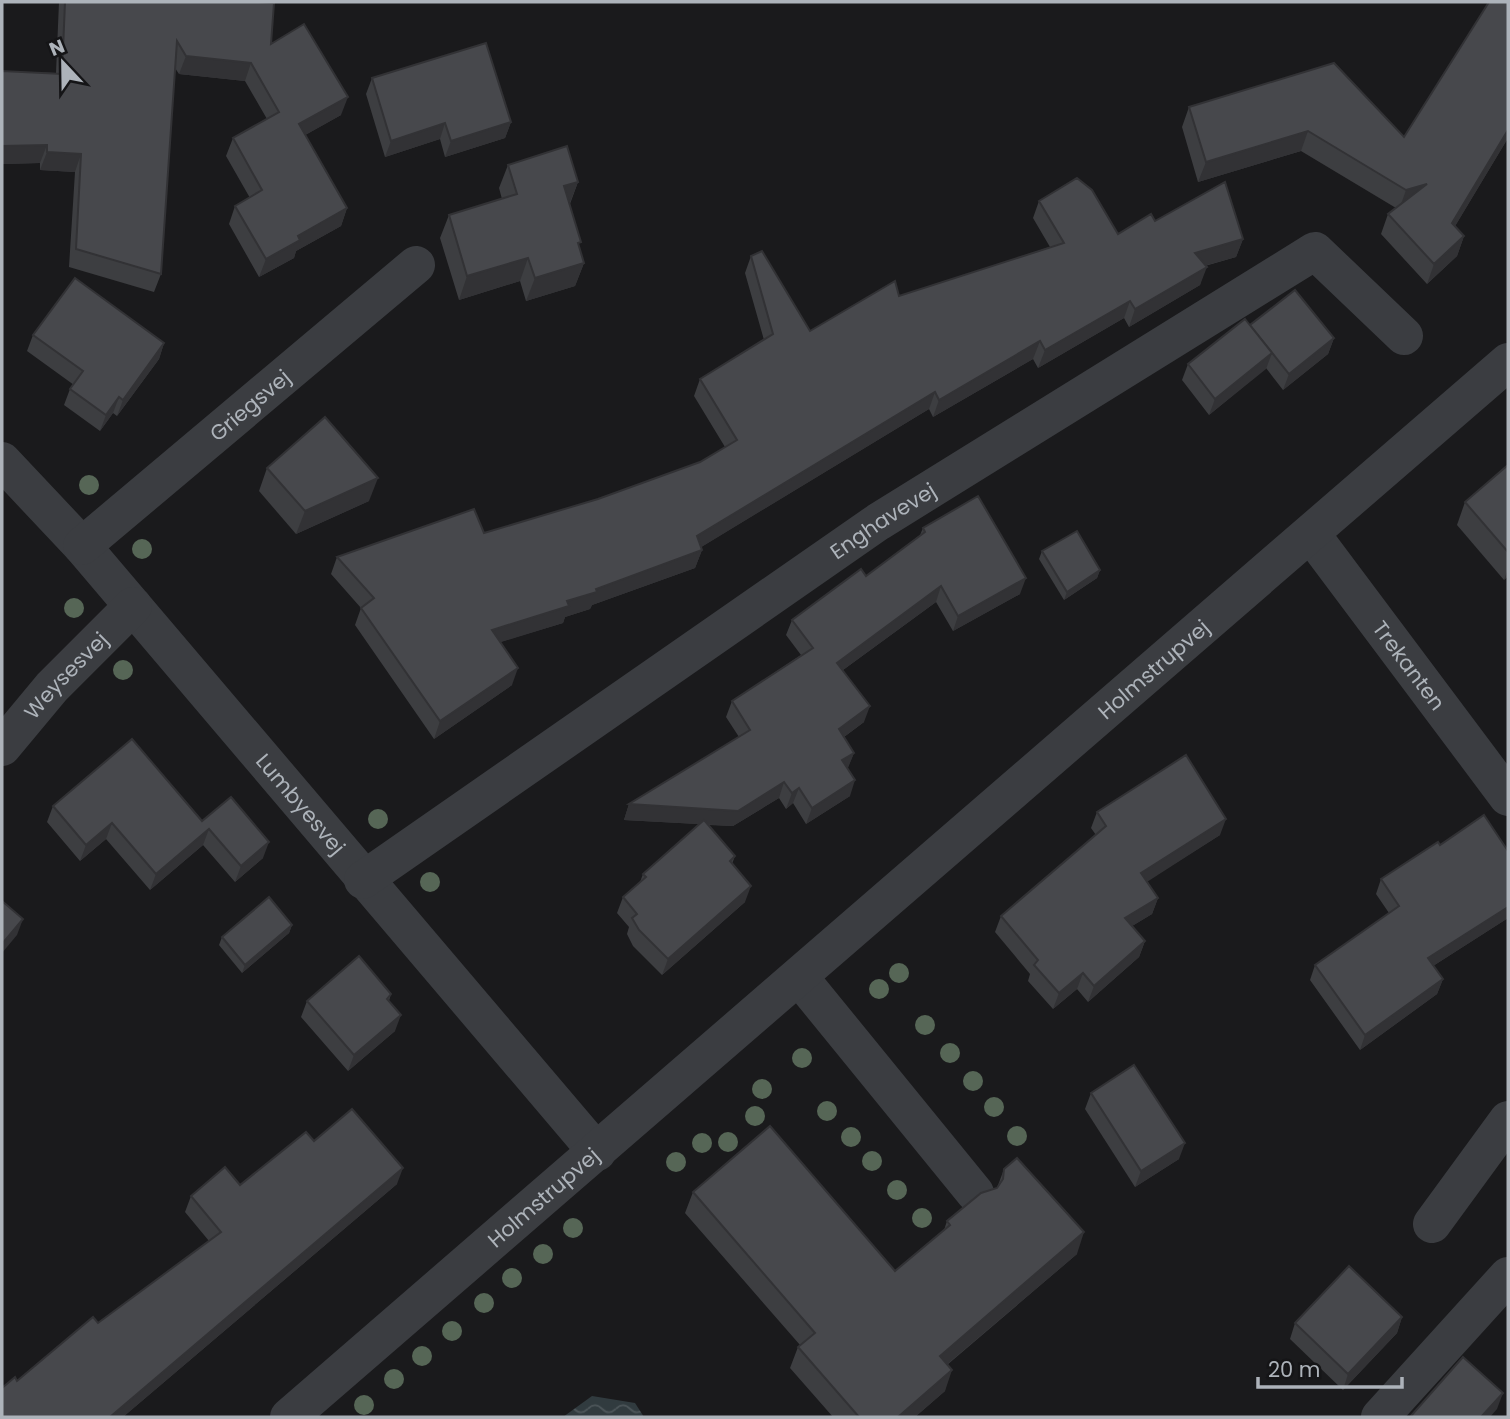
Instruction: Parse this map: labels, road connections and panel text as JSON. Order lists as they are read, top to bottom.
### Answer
{
  "streets": {
    "street": [
      "Griegsvej",
      "Enghavevej",
      "Trekanten",
      "Holmstrupvej",
      "Weysesvej",
      "Lumbyesvej"
    ]
  },
  "crossings": [
    ["Griegsvej", "Lumbyesvej"],
    ["Enghavevej", "Lumbyesvej"],
    ["Trekanten", "Holmstrupvej"],
    ["Holmstrupvej", "Lumbyesvej"],
    ["Weysesvej", "Lumbyesvej"]
  ],
  "scale_bar": "20 m",
  "north": "top"
}
